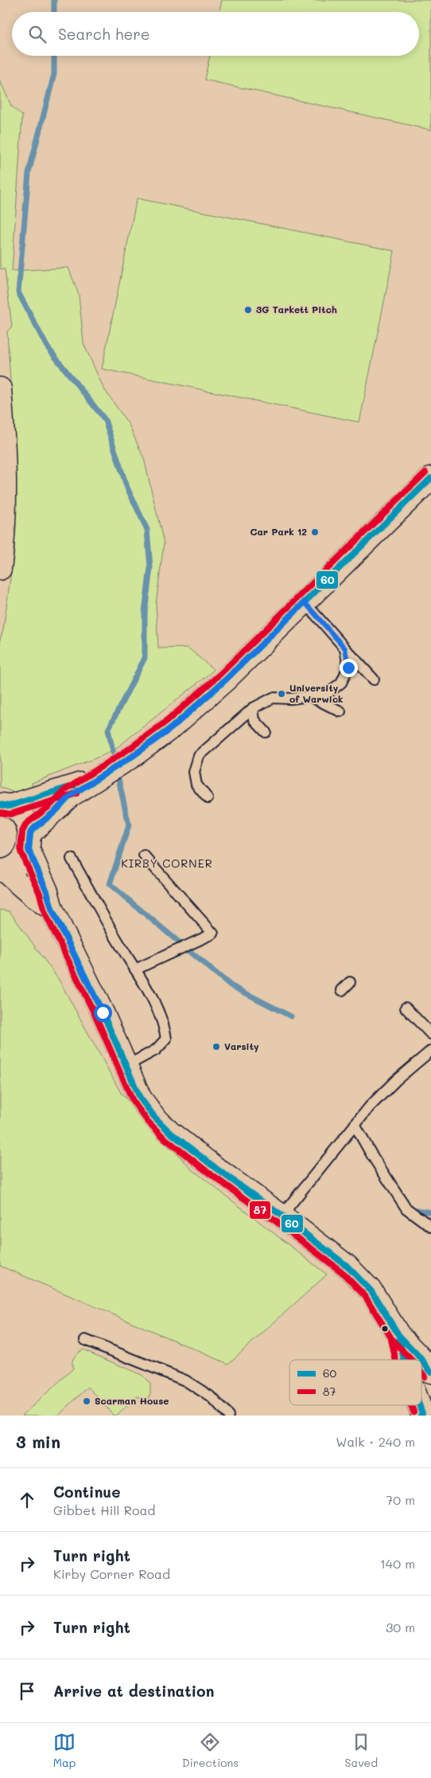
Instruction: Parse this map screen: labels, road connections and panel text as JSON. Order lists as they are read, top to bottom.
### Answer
{
  "districts": ["KIRBY CORNER"],
  "places": [
    "3G Tarkett Pitch",
    "Car Park 12",
    "University of Warwick",
    "Varsity",
    "Scarman House"
  ],
  "lines": ["transit line 87", "transit line 60"],
  "legend": ["60", "87"],
  "page": {
    "search": "Search here",
    "heading": ["3 min", "Walk · 240 m"],
    "list": [
      ["Continue", "Gibbet Hill Road", "70 m"],
      ["Turn right", "Kirby Corner Road", "140 m"],
      ["Turn right", "30 m"],
      "Arrive at destination"
    ],
    "nav": ["Map", "Directions", "Saved"]
  }
}
